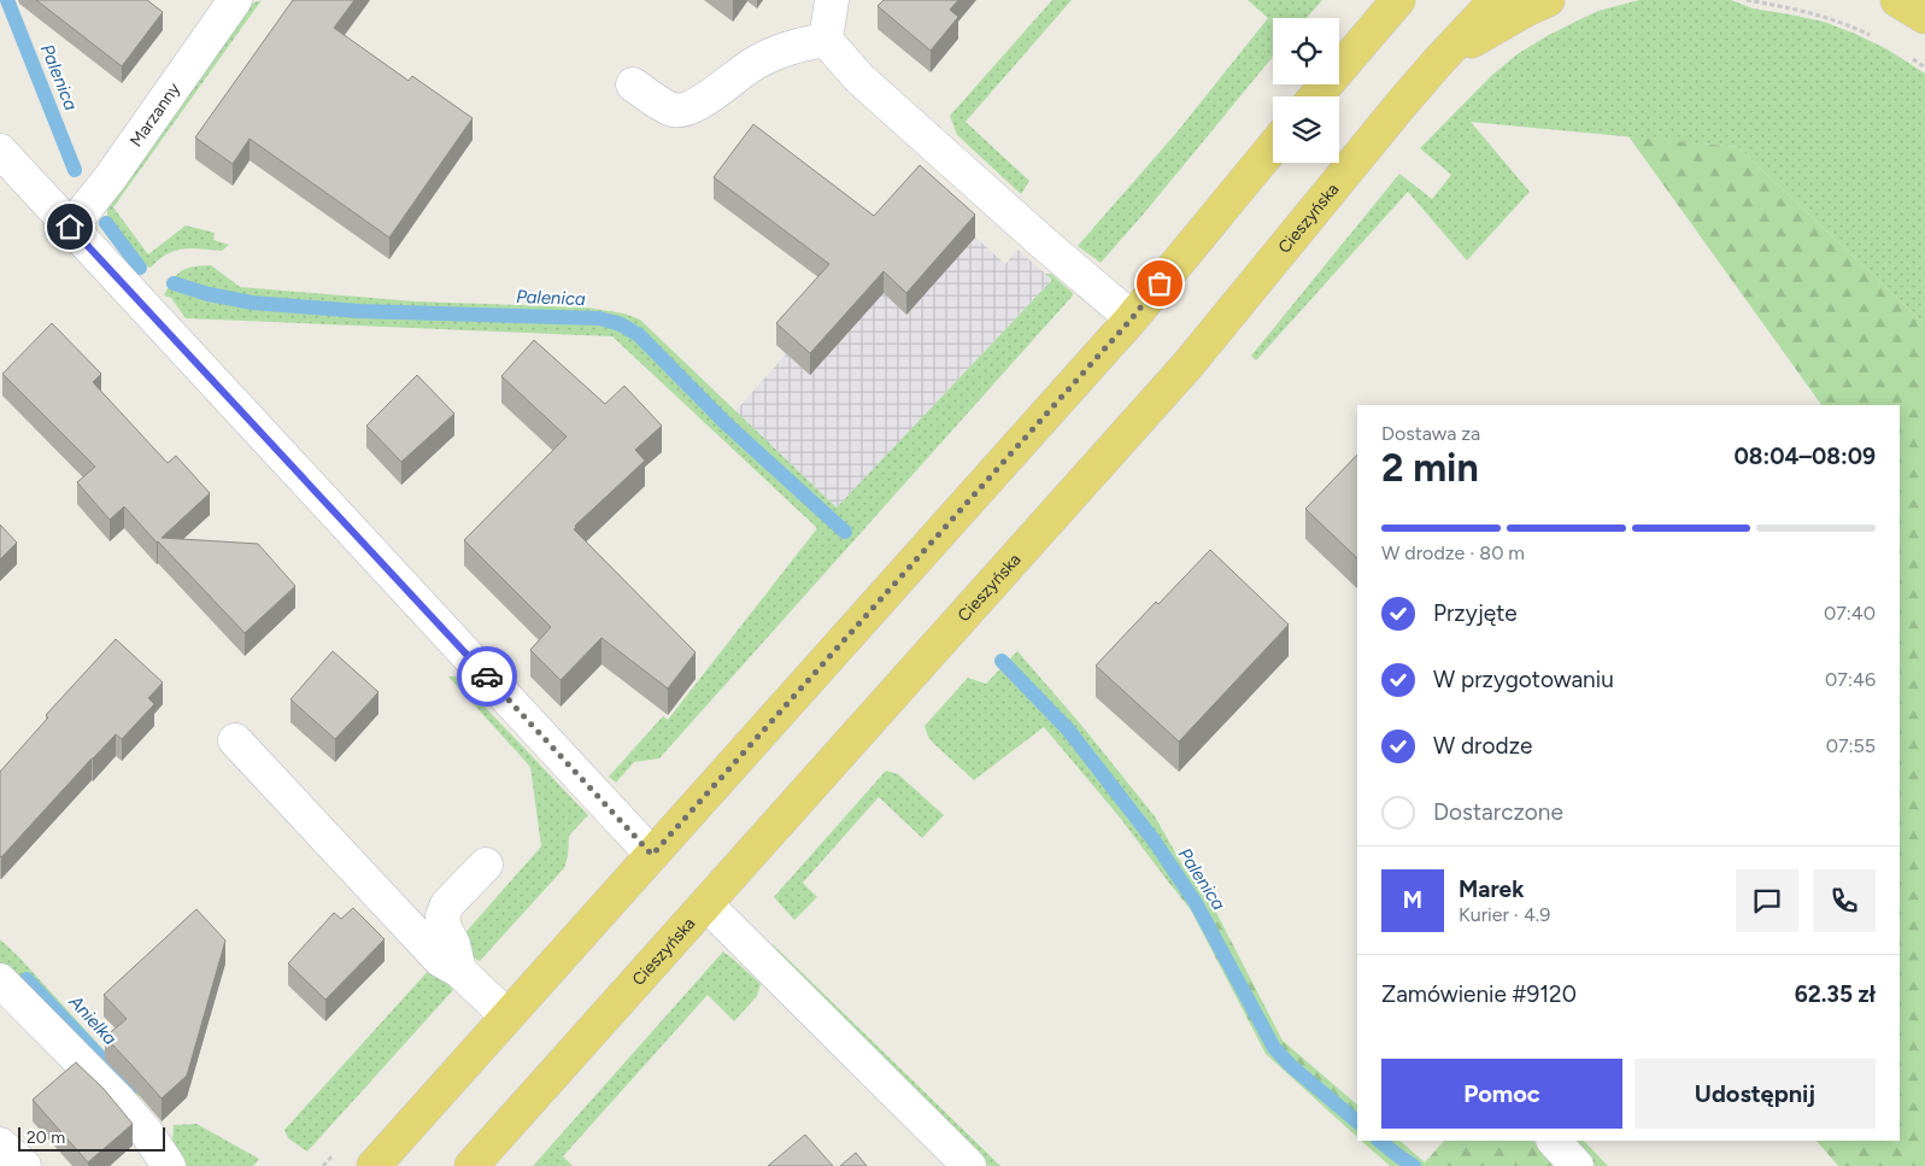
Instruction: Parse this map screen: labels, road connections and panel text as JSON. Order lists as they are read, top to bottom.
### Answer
{
  "streets": {
    "main road": ["Cieszyńska"],
    "street": ["Marzanny"]
  },
  "water": ["Palenica", "Anielka"],
  "scale_bar": "20 m",
  "page": {
    "heading": ["2 min", "Dostawa za", "08:04–08:09"],
    "panel": [
      "Marek",
      "Kurier · 4.9",
      "Zamówienie #9120",
      "62.35 zł"
    ],
    "bar": "W drodze · 80 m",
    "list": [
      ["Przyjęte", "07:40"],
      ["W przygotowaniu", "07:46"],
      ["W drodze", "07:55"],
      "Dostarczone"
    ],
    "round": "M",
    "buttons": ["Pomoc", "Udostępnij"],
    "scale": "20 m"
  }
}
